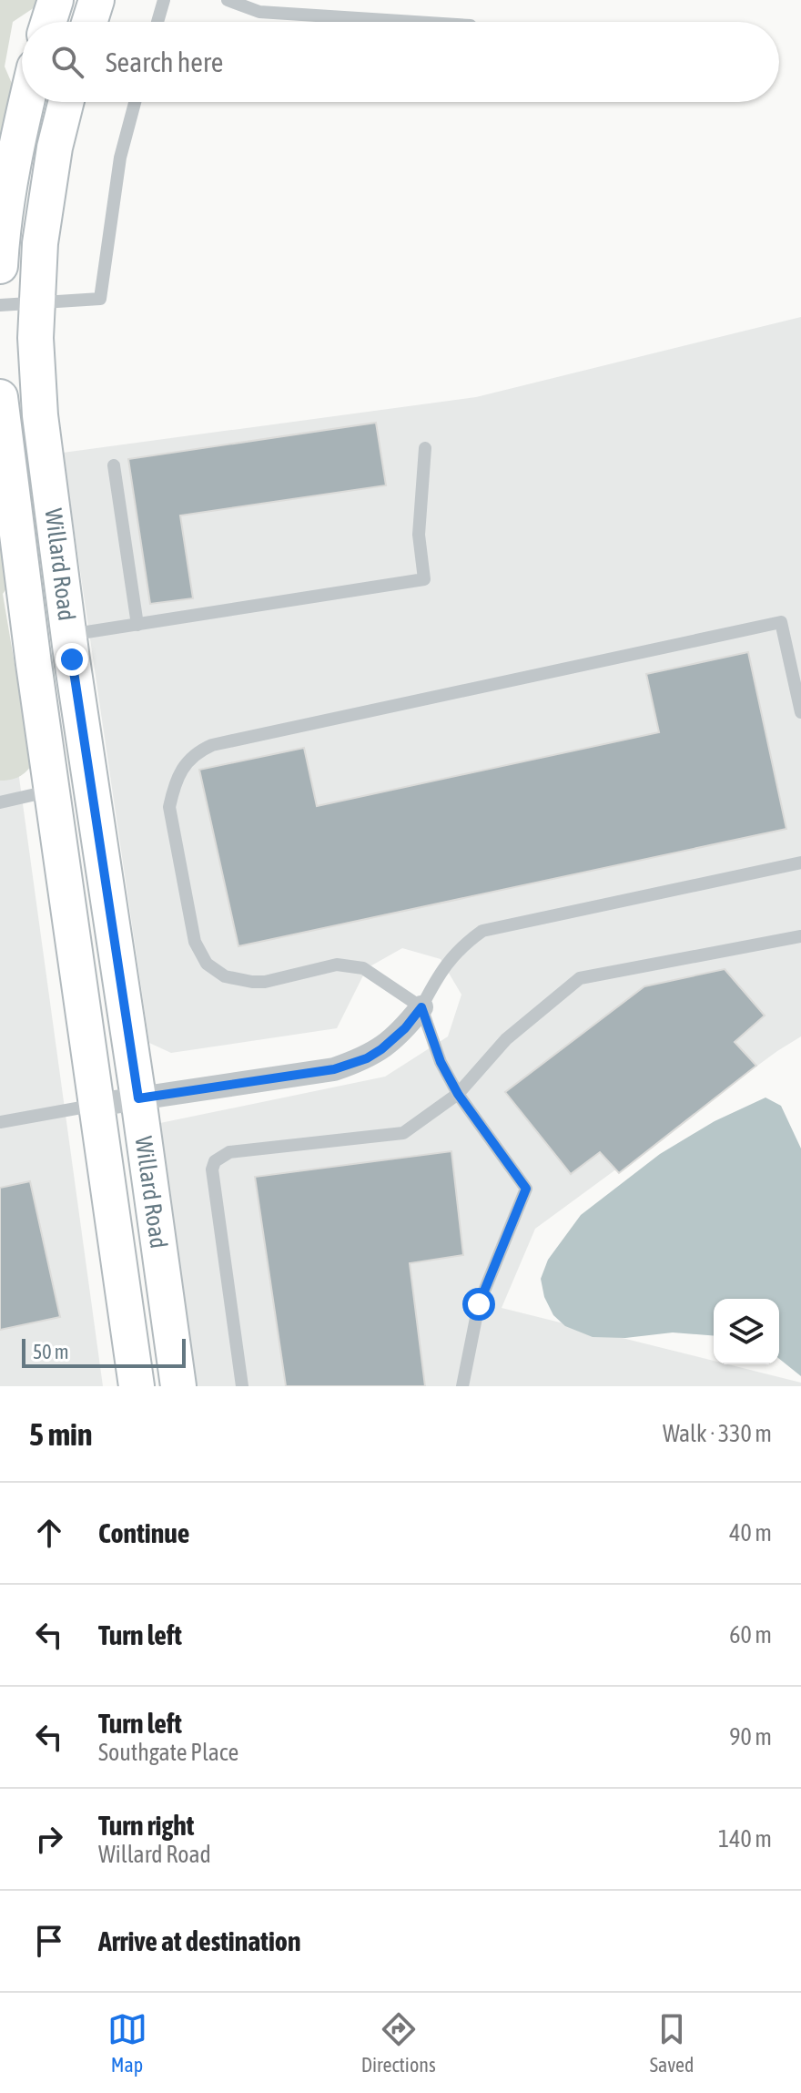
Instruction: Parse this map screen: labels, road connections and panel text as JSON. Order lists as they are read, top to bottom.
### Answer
{
  "streets": {
    "main road": ["Willard Road"]
  },
  "scale_bar": "50 m",
  "page": {
    "search": "Search here",
    "scale": "50 m",
    "heading": ["5 min", "Walk · 330 m"],
    "list": [
      ["Continue", "40 m"],
      ["Turn left", "60 m"],
      ["Turn left", "Southgate Place", "90 m"],
      ["Turn right", "Willard Road", "140 m"],
      "Arrive at destination"
    ],
    "nav": ["Map", "Directions", "Saved"]
  }
}
